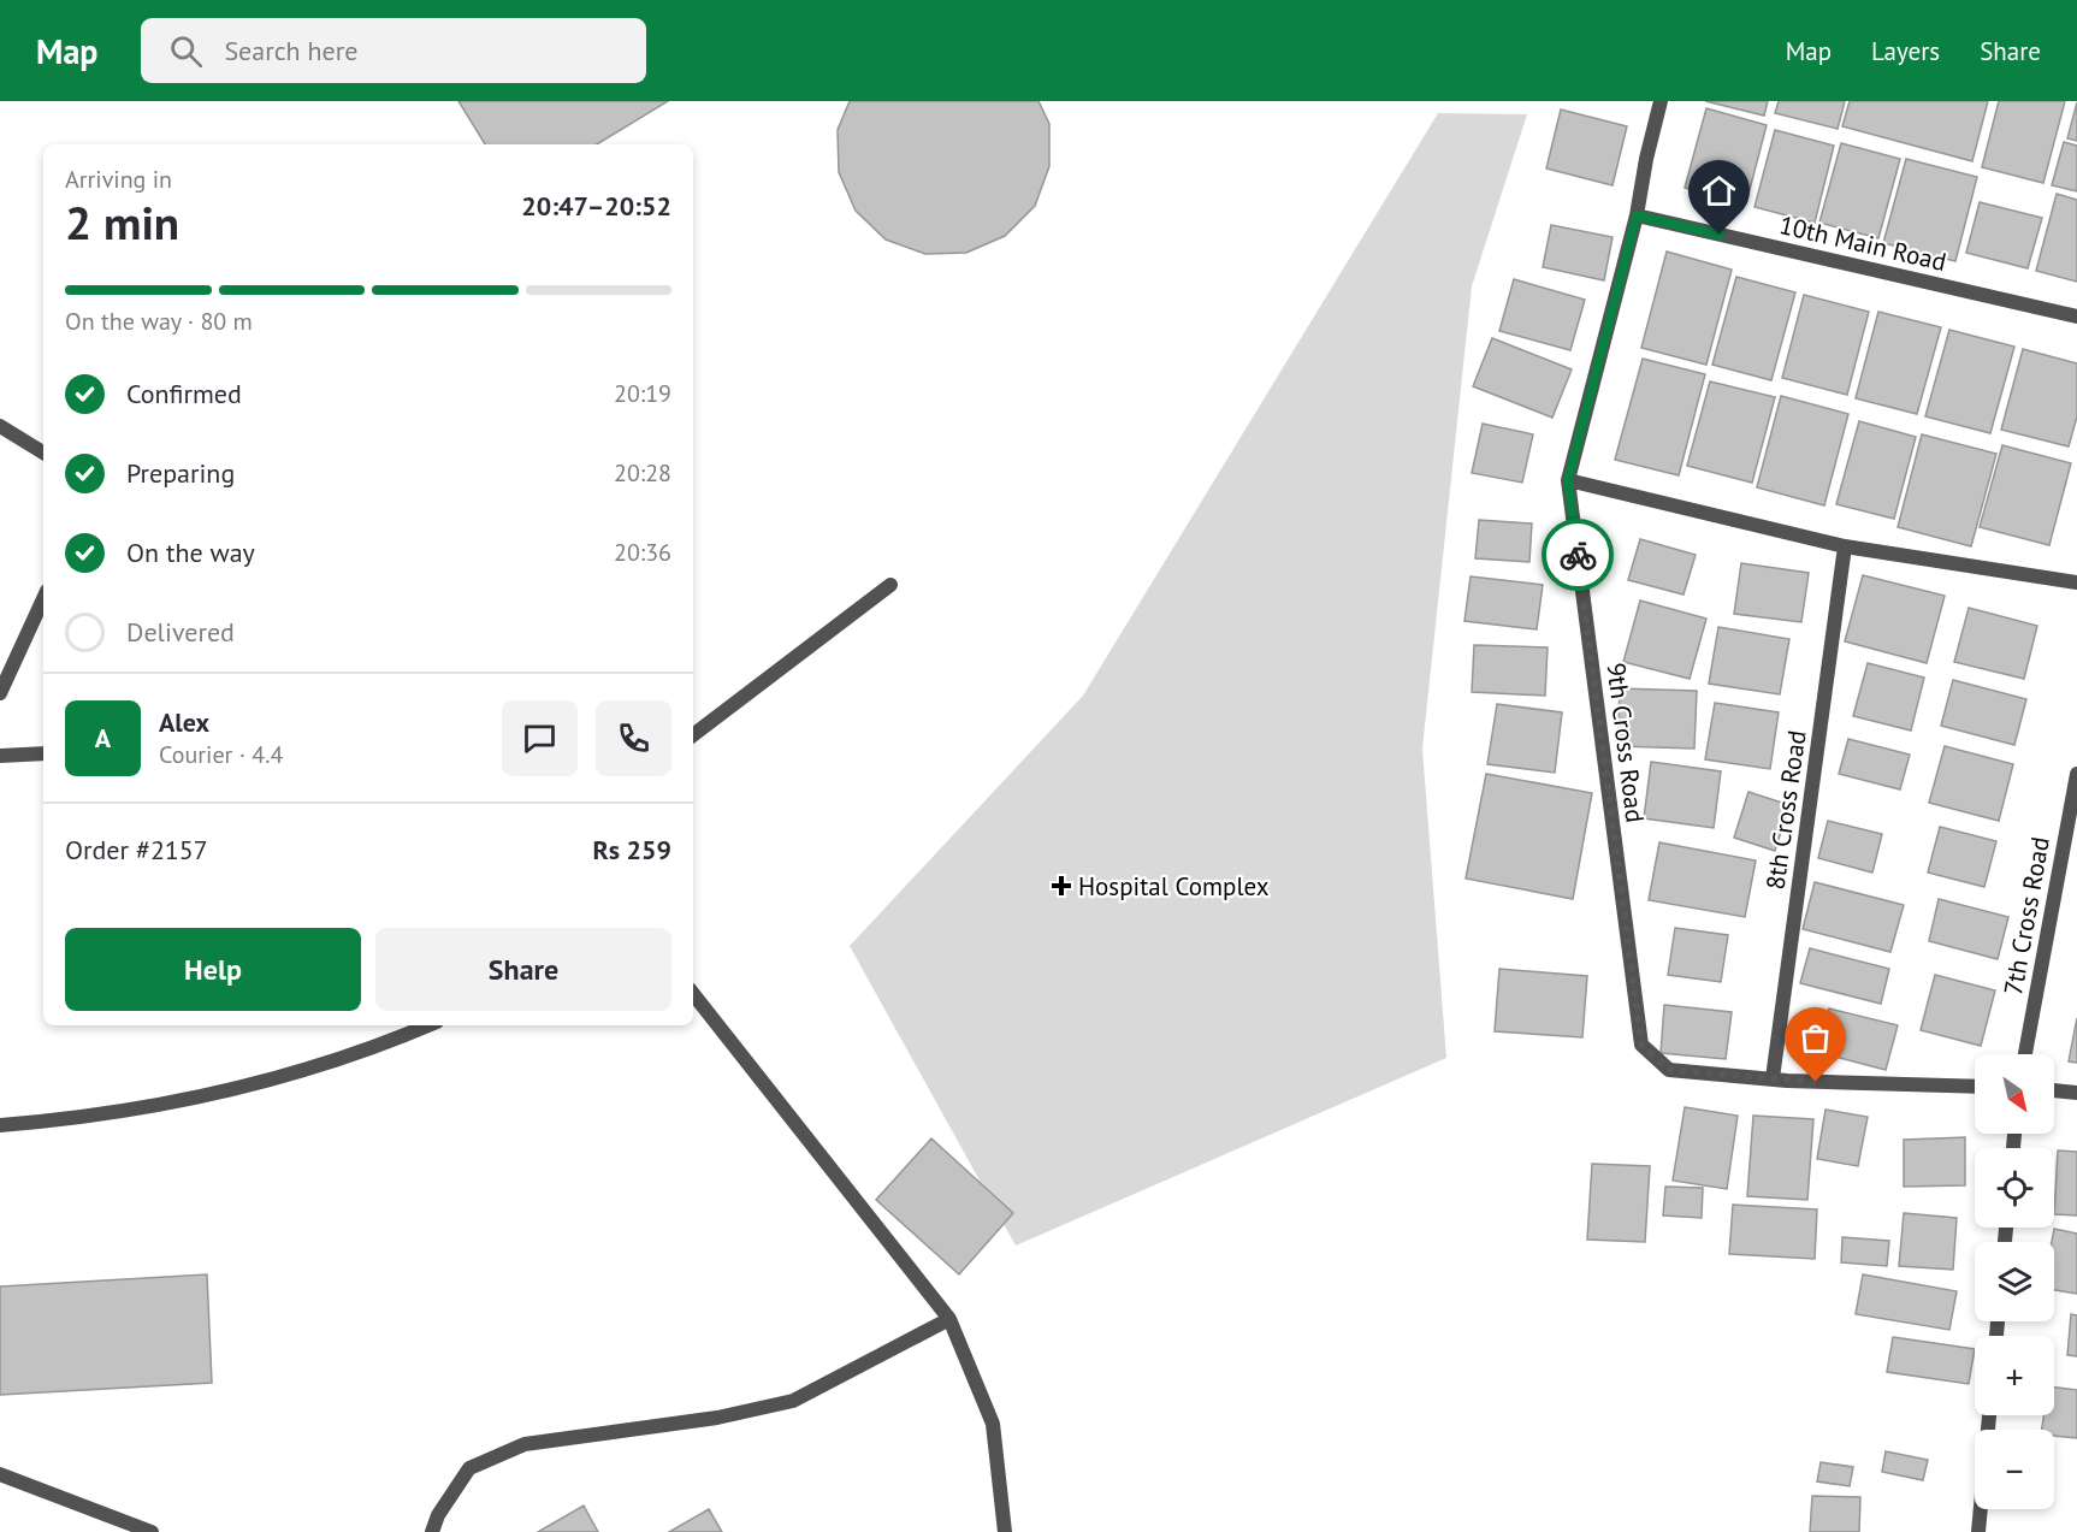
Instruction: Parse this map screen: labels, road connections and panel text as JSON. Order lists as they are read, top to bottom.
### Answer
{
  "streets": {
    "street": [
      "10th Main Road",
      "9th Cross Road",
      "8th Cross Road",
      "7th Cross Road"
    ]
  },
  "crossings": [
    ["10th Main Road", "9th Cross Road"],
    ["9th Cross Road", "8th Cross Road"]
  ],
  "places": {
    "health": ["Hospital Complex"]
  },
  "north": "bottom right",
  "page": {
    "header": "Map",
    "search": "Search here",
    "nav": ["Map", "Layers", "Share"],
    "heading": ["2 min", "Arriving in", "20:47–20:52"],
    "panel": [
      "Alex",
      "Courier · 4.4",
      "Order #2157",
      "Rs 259"
    ],
    "bar": "On the way · 80 m",
    "list": [
      ["Confirmed", "20:19"],
      ["Preparing", "20:28"],
      ["On the way", "20:36"],
      "Delivered"
    ],
    "round": "A",
    "buttons": ["Help", "Share"],
    "map_buttons": ["+", "−"]
  }
}
